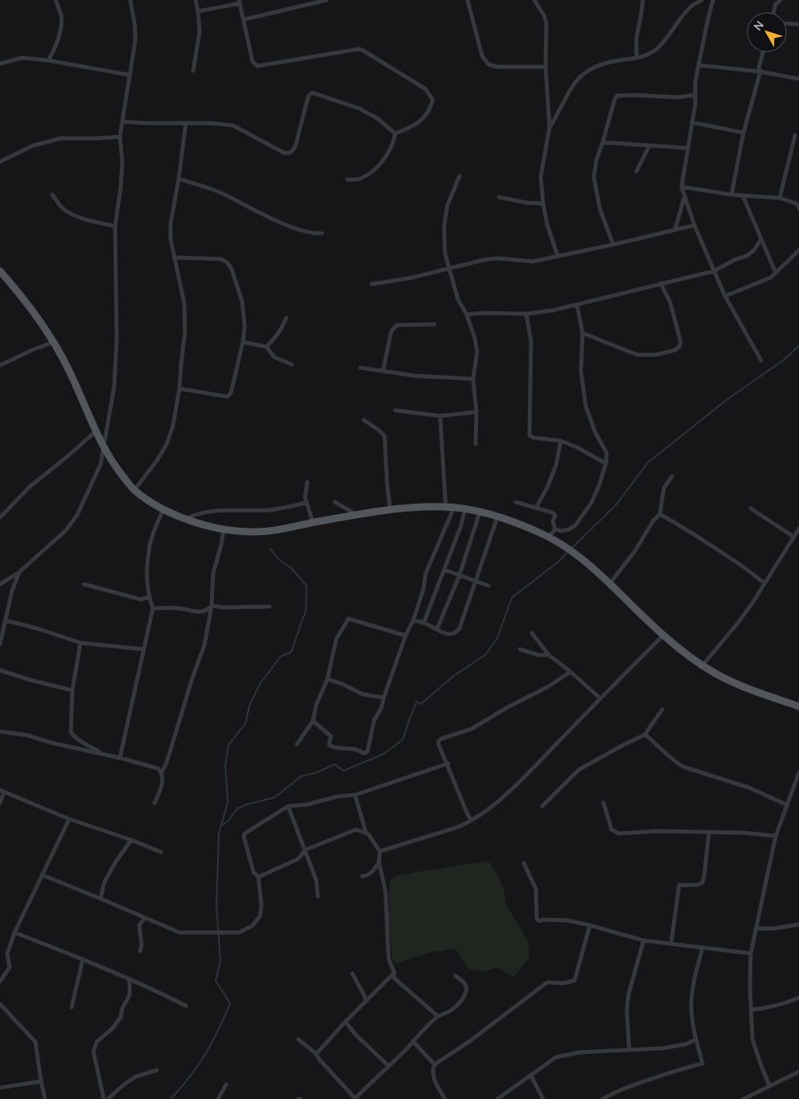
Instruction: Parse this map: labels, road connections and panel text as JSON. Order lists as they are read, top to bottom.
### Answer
{
  "north": "top left"
}
